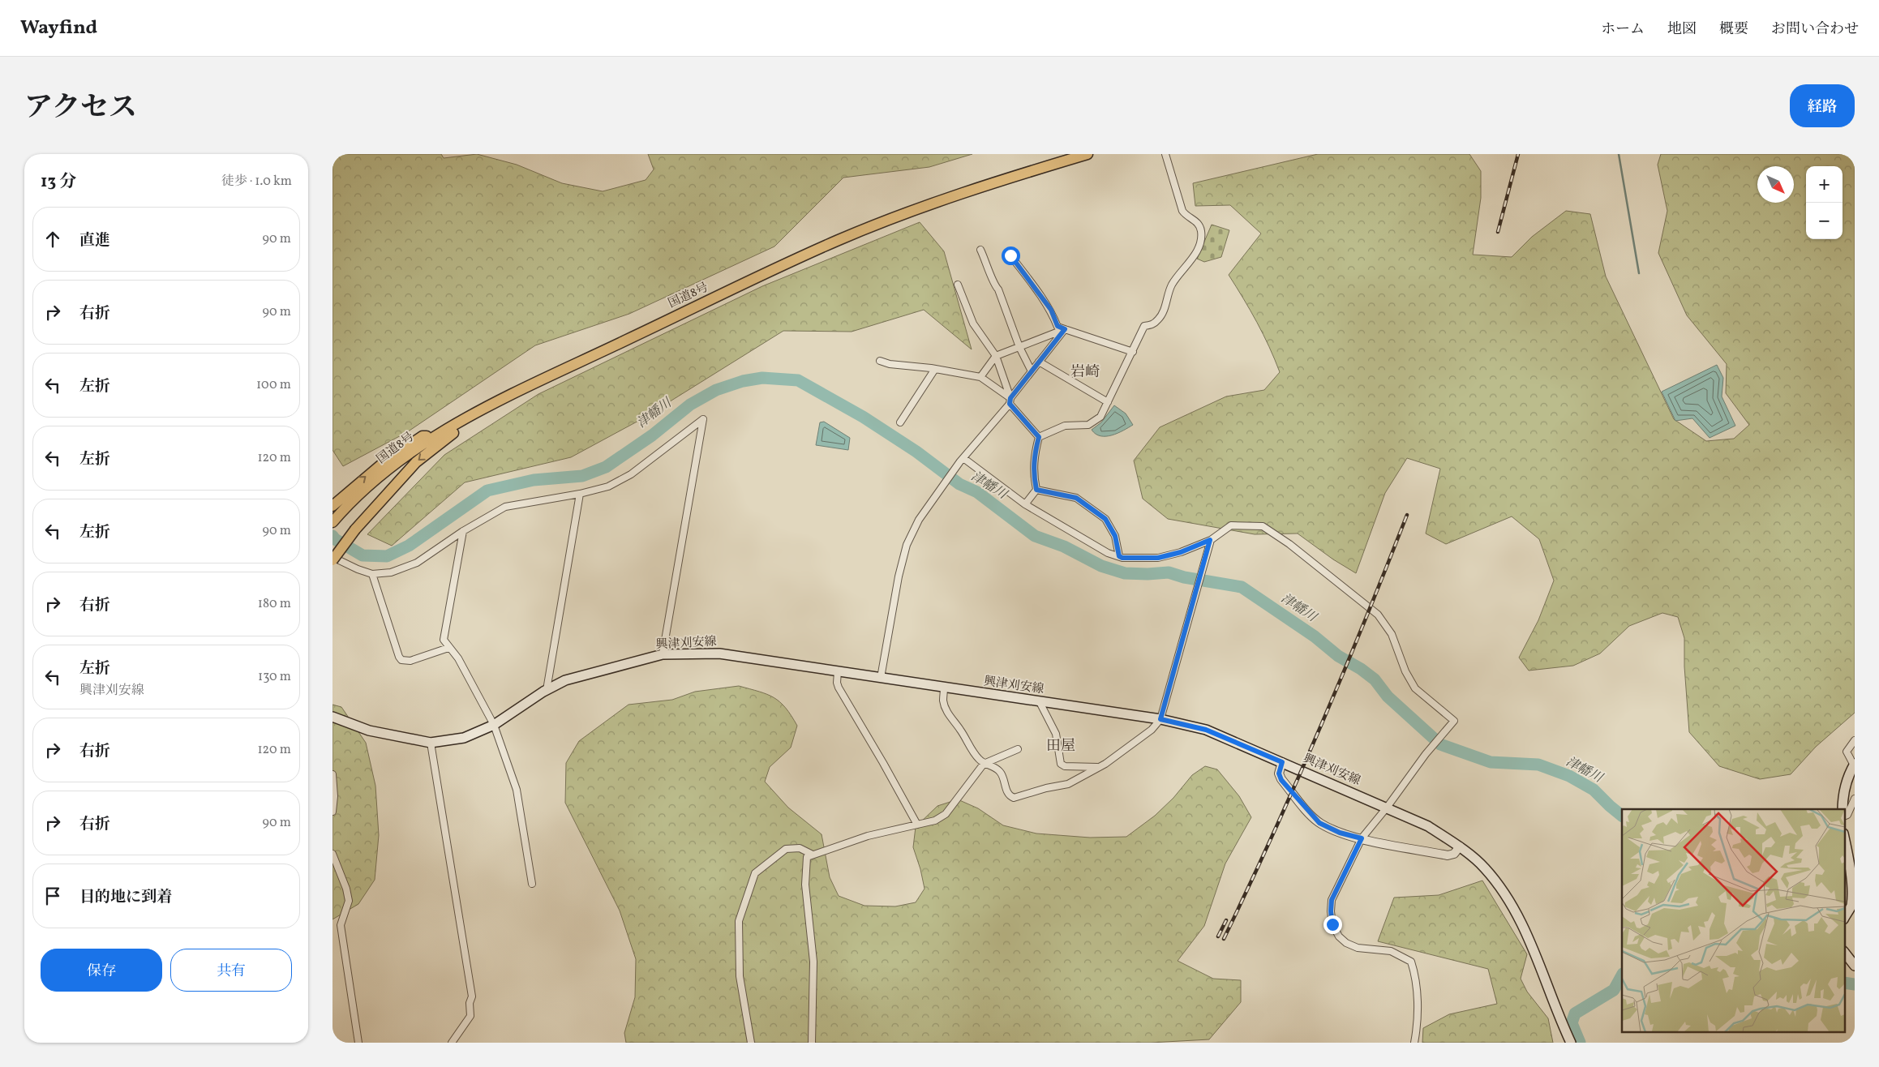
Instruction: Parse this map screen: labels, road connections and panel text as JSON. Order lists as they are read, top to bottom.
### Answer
{
  "streets": {
    "highway": ["国道8号"],
    "main road": ["興津刈安線"]
  },
  "districts": ["岩崎", "田屋"],
  "water": ["津幡川"],
  "north": "bottom right",
  "page": {
    "header": "Wayfind",
    "nav": [
      "ホーム",
      "地図",
      "概要",
      "お問い合わせ"
    ],
    "title": "アクセス",
    "buttons": [
      "経路",
      ["保存", "共有"]
    ],
    "heading": ["13 分", "徒歩 · 1.0 km"],
    "map_buttons": ["+", "−"],
    "list": [
      ["直進", "90 m"],
      ["右折", "90 m"],
      ["左折", "100 m"],
      ["左折", "120 m"],
      ["左折", "90 m"],
      ["右折", "180 m"],
      ["左折", "興津刈安線", "130 m"],
      ["右折", "120 m"],
      ["右折", "90 m"],
      "目的地に到着"
    ]
  }
}
